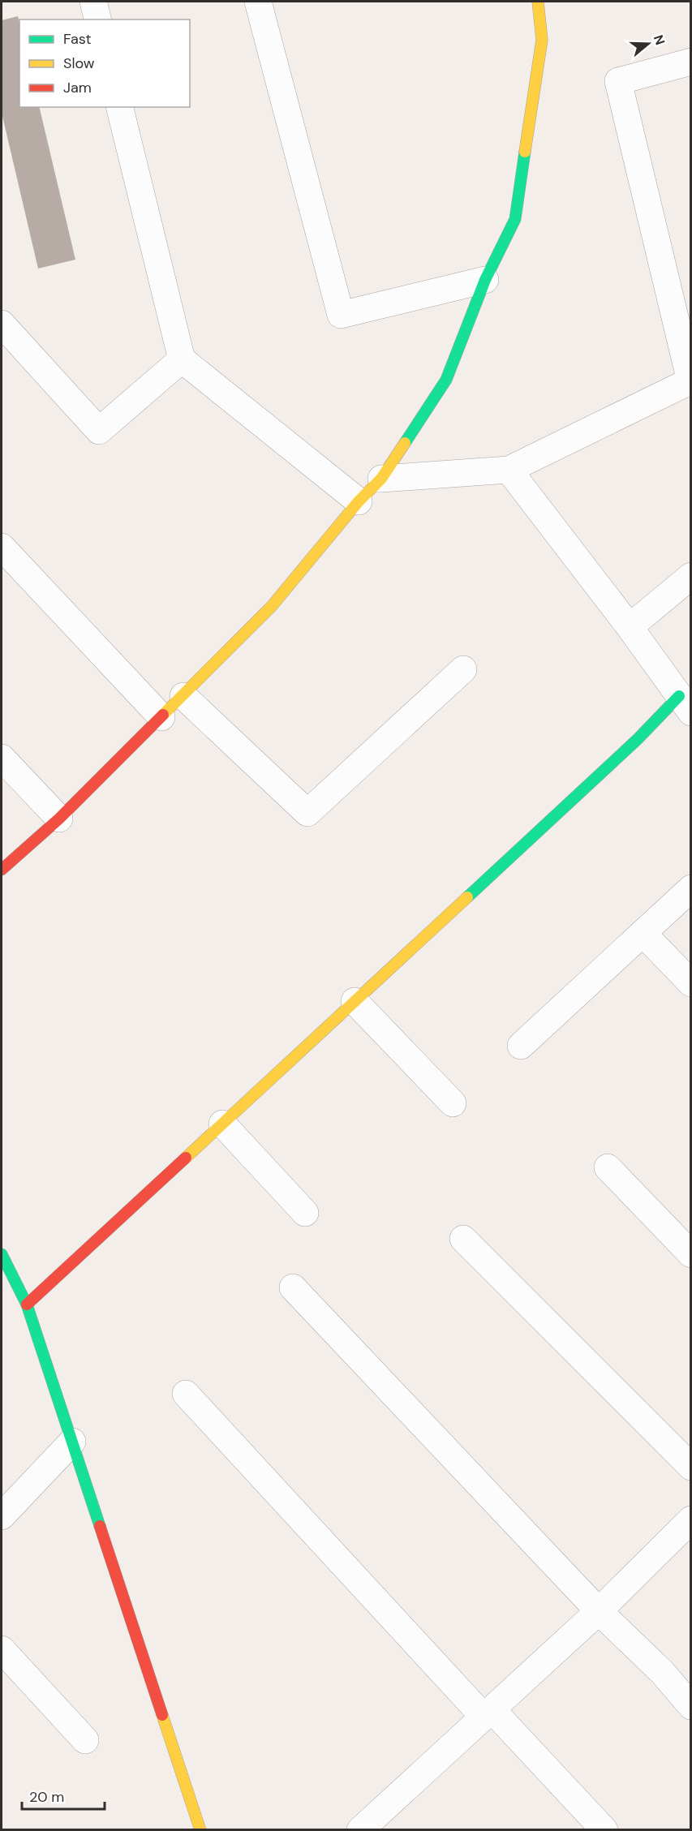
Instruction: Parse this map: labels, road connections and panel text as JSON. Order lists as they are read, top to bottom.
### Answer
{
  "legend": ["Fast", "Slow", "Jam"],
  "scale_bar": "20 m",
  "north": "right"
}
